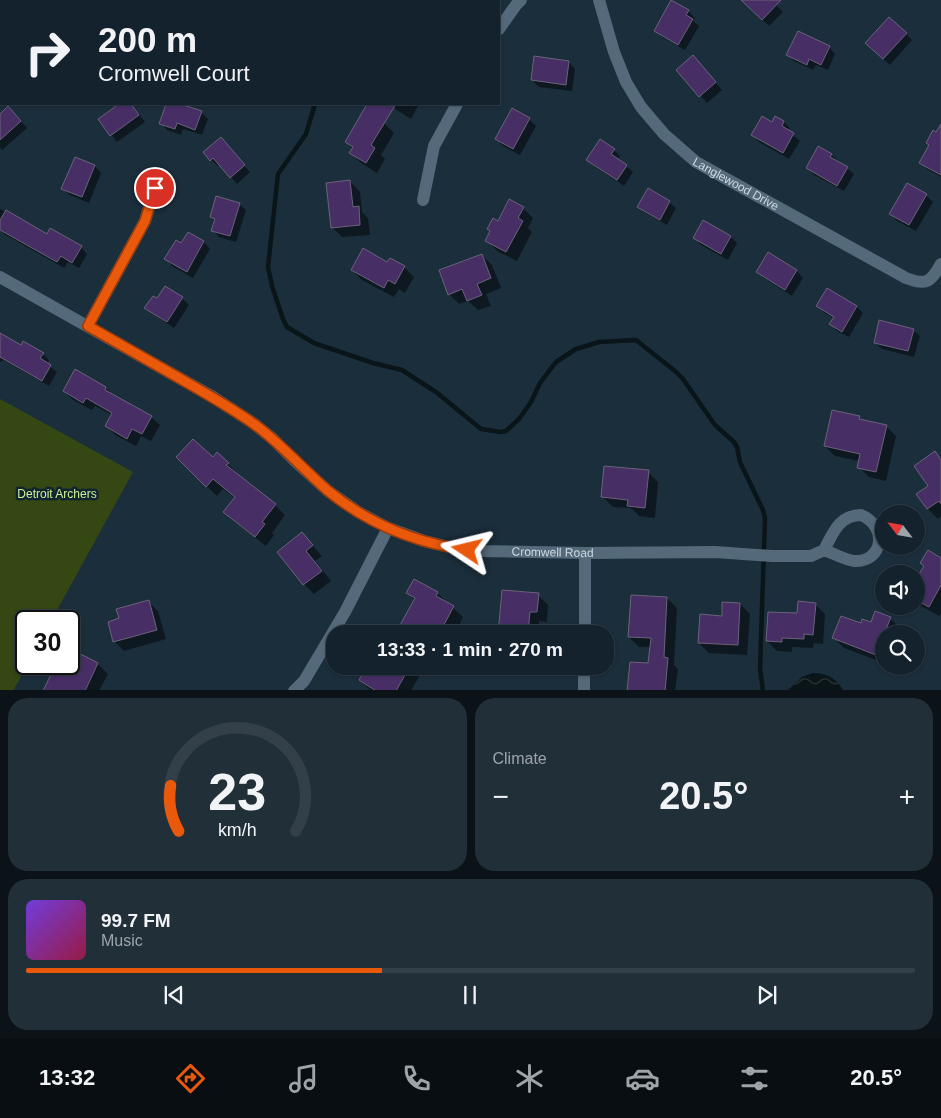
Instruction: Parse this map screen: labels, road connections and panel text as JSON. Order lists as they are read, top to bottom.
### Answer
{
  "streets": {
    "street": ["Langlewood Drive", "Cromwell Road"]
  },
  "parks": ["Detroit Archers"],
  "north": "top left",
  "page": {
    "turn": ["200 m", "Cromwell Court"],
    "limit": "30",
    "trip": "13:33 · 1 min · 270 m",
    "tile": "Climate",
    "heat": ["−", "20.5°", "+"],
    "song": ["99.7 FM", "Music"],
    "tabs": ["13:32", "20.5°"],
    "gauge": ["23", "km/h"]
  }
}
